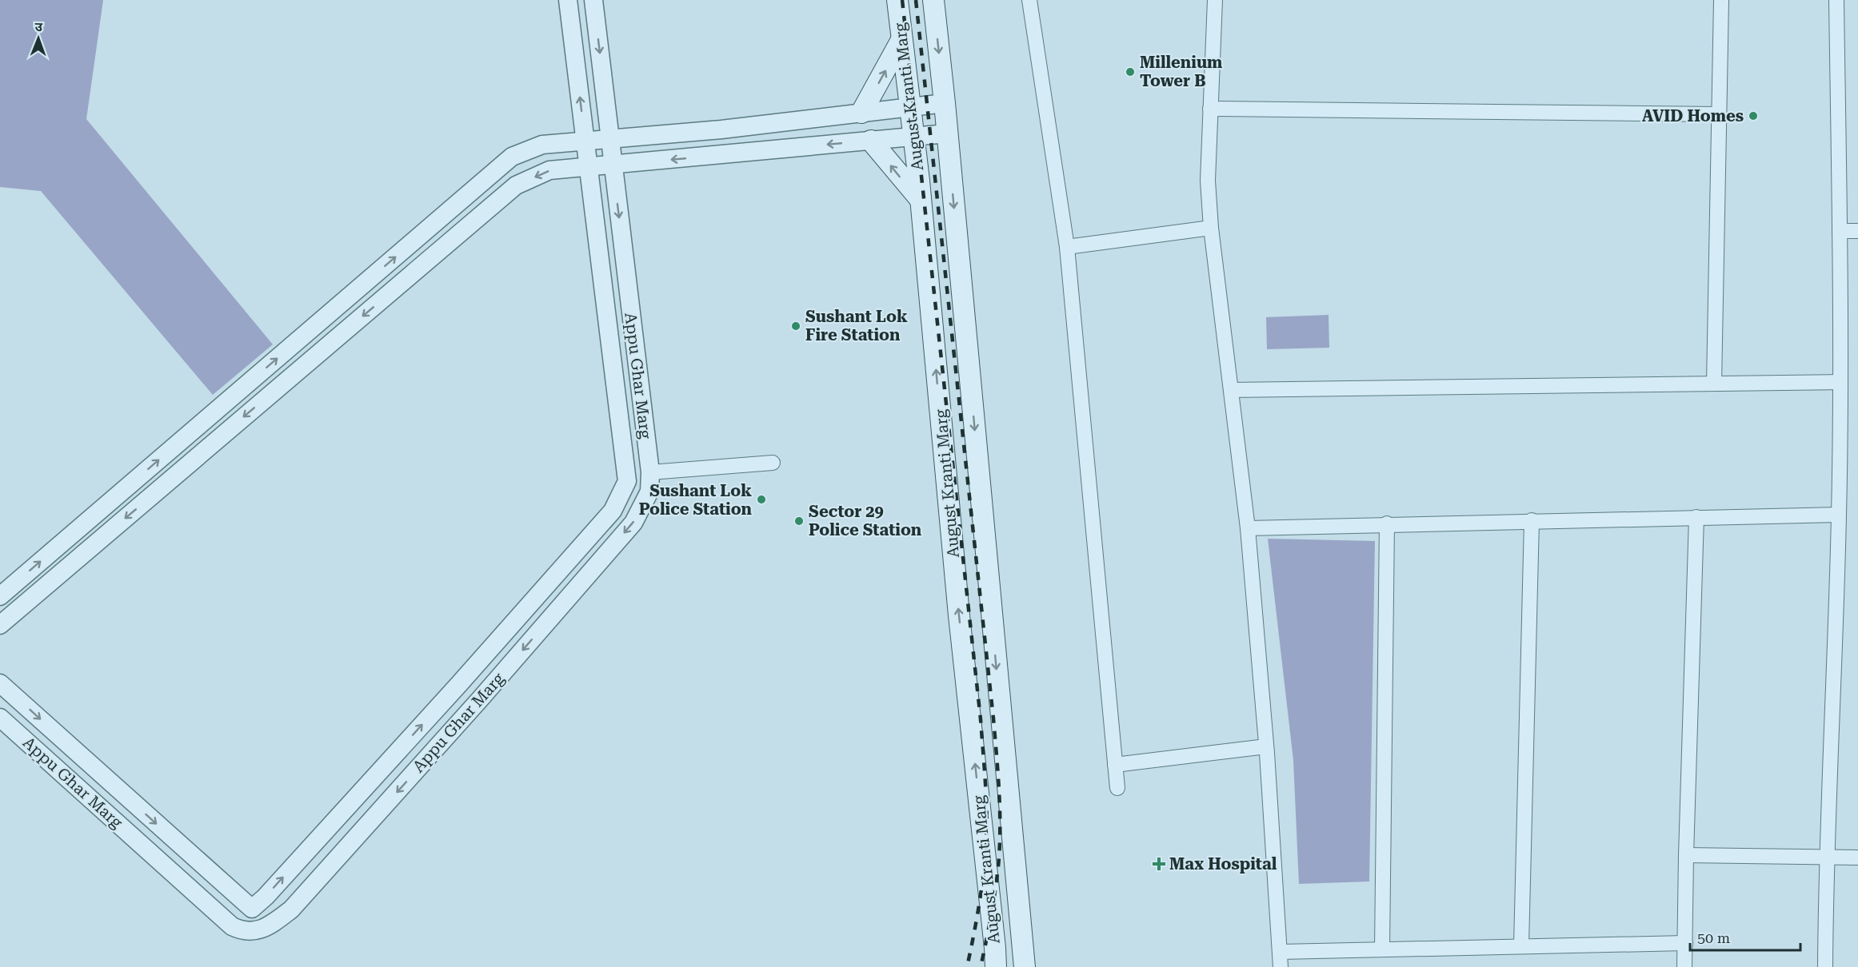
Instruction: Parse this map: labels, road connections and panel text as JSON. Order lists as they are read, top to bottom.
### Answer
{
  "streets": {
    "main road": ["August Kranti Marg"],
    "street": ["Appu Ghar Marg"]
  },
  "places": {
    "other": [
      "Millenium Tower B",
      "AVID Homes",
      "Sushant Lok Fire Station",
      "Sushant Lok Police Station",
      "Sector 29 Police Station"
    ],
    "health": ["Max Hospital"]
  },
  "scale_bar": "50 m",
  "north": "top"
}
